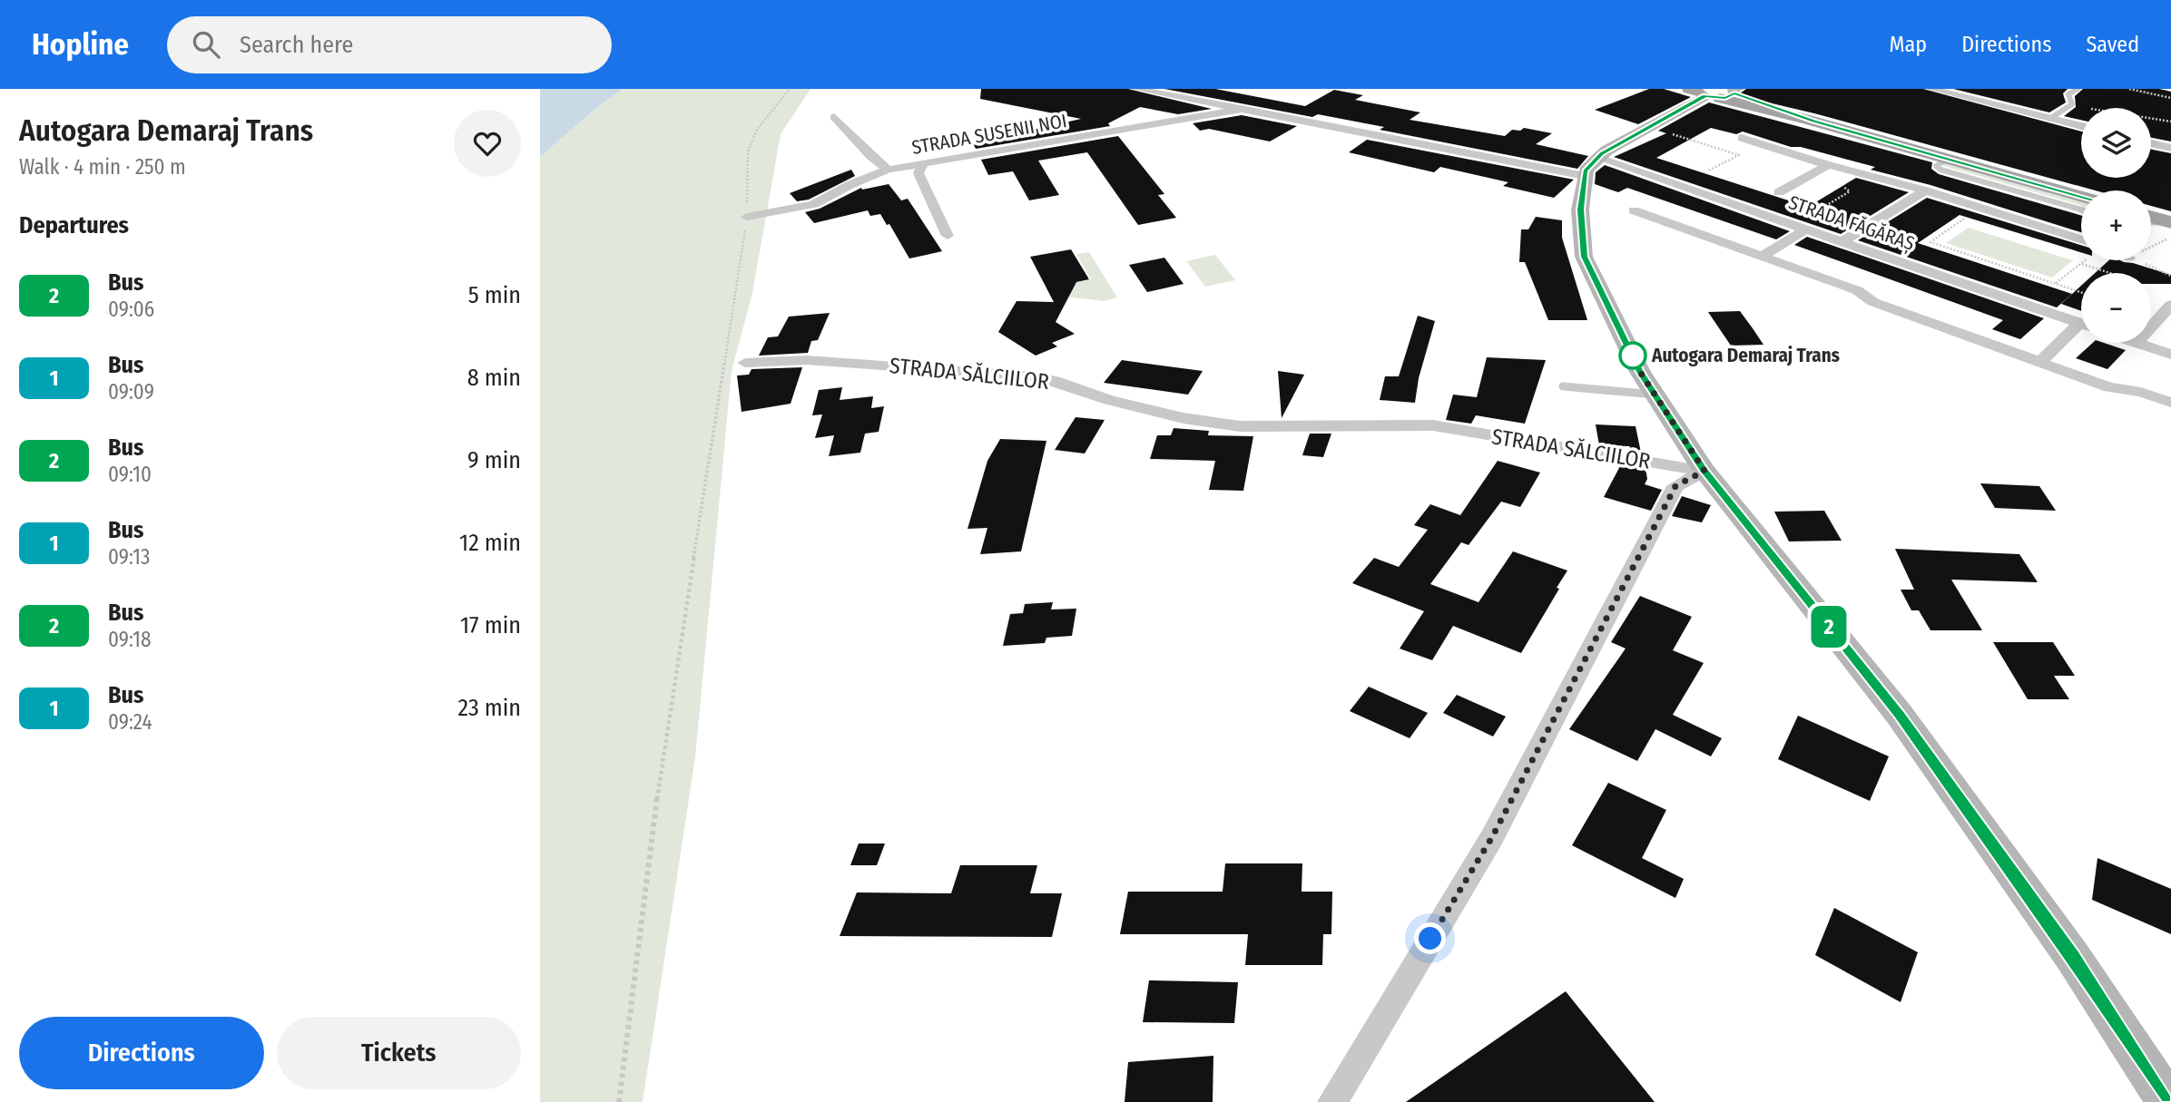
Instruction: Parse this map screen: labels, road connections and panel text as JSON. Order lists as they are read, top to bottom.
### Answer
{
  "streets": {
    "street": ["STRADA SUSENII NOI", "STRADA FĂGĂRAȘ", "STRADA SĂLCIILOR"]
  },
  "crossings": [
    ["STRADA SUSENII NOI", "STRADA FĂGĂRAȘ"]
  ],
  "places": ["Autogara Demaraj Trans"],
  "lines": ["bus line 2"],
  "page": {
    "header": "Hopline",
    "search": "Search here",
    "nav": ["Map", "Directions", "Saved"],
    "heading": [
      ["Autogara Demaraj Trans", "Walk · 4 min · 250 m"],
      "Departures"
    ],
    "on_map": "2",
    "map_buttons": ["+", "−"],
    "list": [
      {
        "mark": "2",
        "name": "Bus",
        "note": "09:06",
        "value": "5 min"
      },
      {
        "mark": "1",
        "name": "Bus",
        "note": "09:09",
        "value": "8 min"
      },
      {
        "mark": "2",
        "name": "Bus",
        "note": "09:10",
        "value": "9 min"
      },
      {
        "mark": "1",
        "name": "Bus",
        "note": "09:13",
        "value": "12 min"
      },
      {
        "mark": "2",
        "name": "Bus",
        "note": "09:18",
        "value": "17 min"
      },
      {
        "mark": "1",
        "name": "Bus",
        "note": "09:24",
        "value": "23 min"
      }
    ],
    "buttons": ["Directions", "Tickets"]
  }
}
